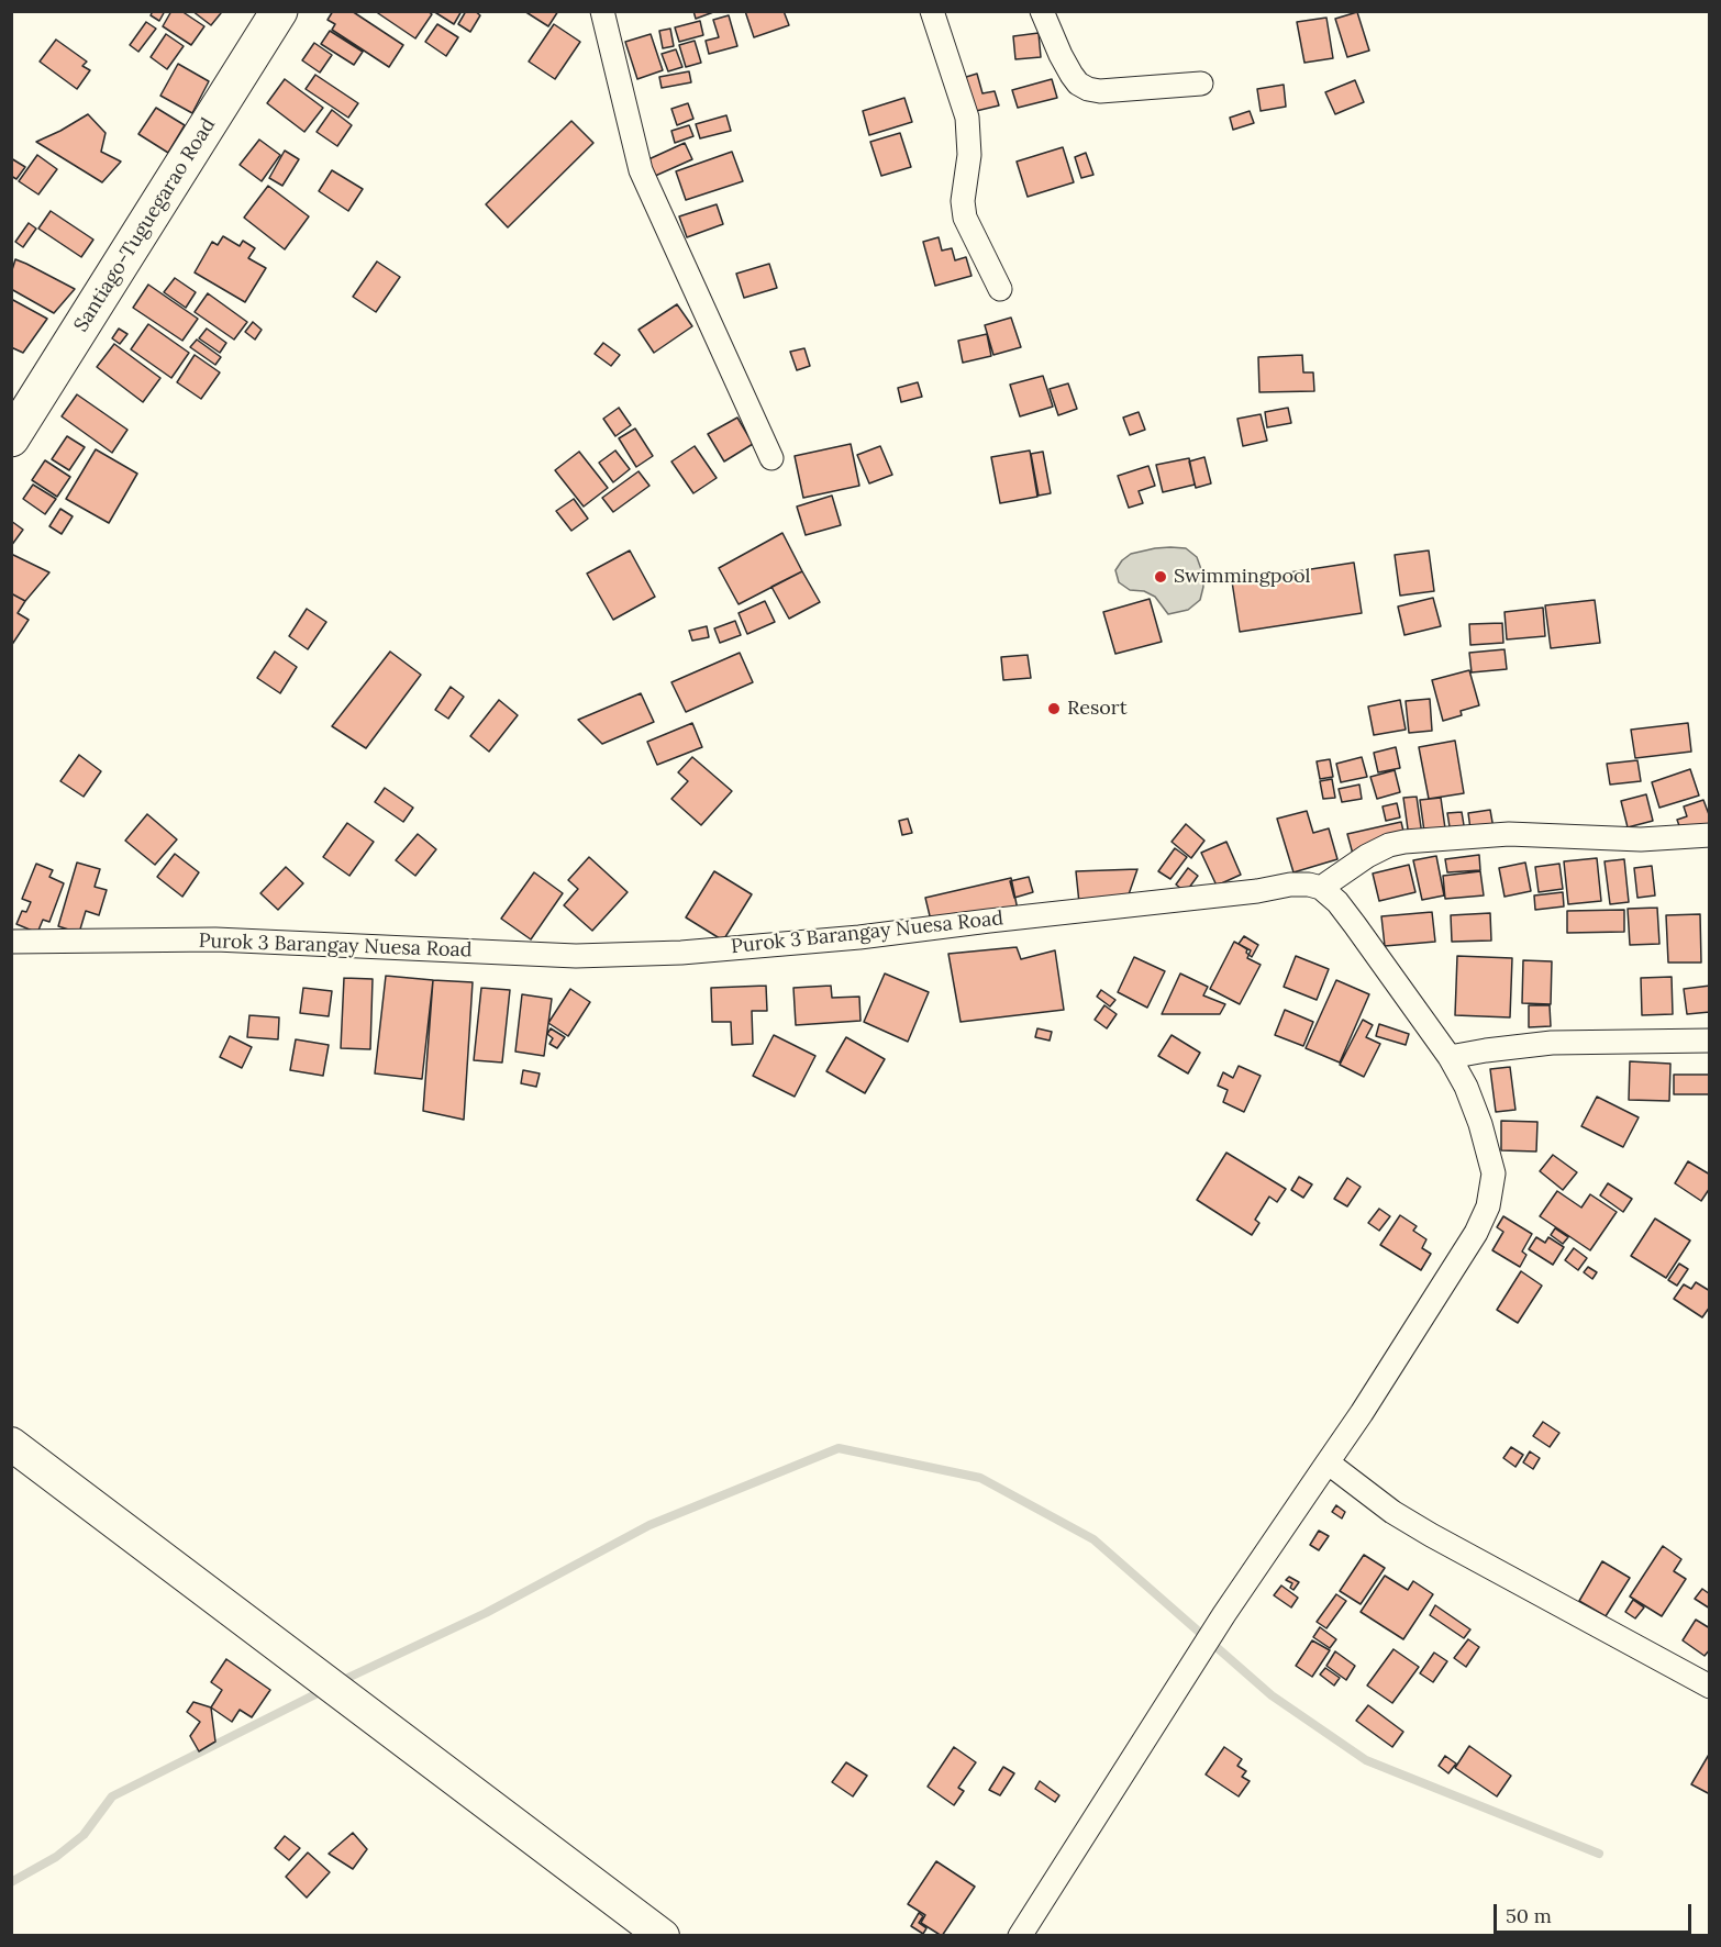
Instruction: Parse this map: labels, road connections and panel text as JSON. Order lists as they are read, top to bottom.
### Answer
{
  "streets": {
    "highway": ["Santiago-Tuguegarao Road"],
    "street": ["Purok 3 Barangay Nuesa Road"]
  },
  "places": ["Swimmingpool", "Resort"],
  "scale_bar": "50 m"
}
